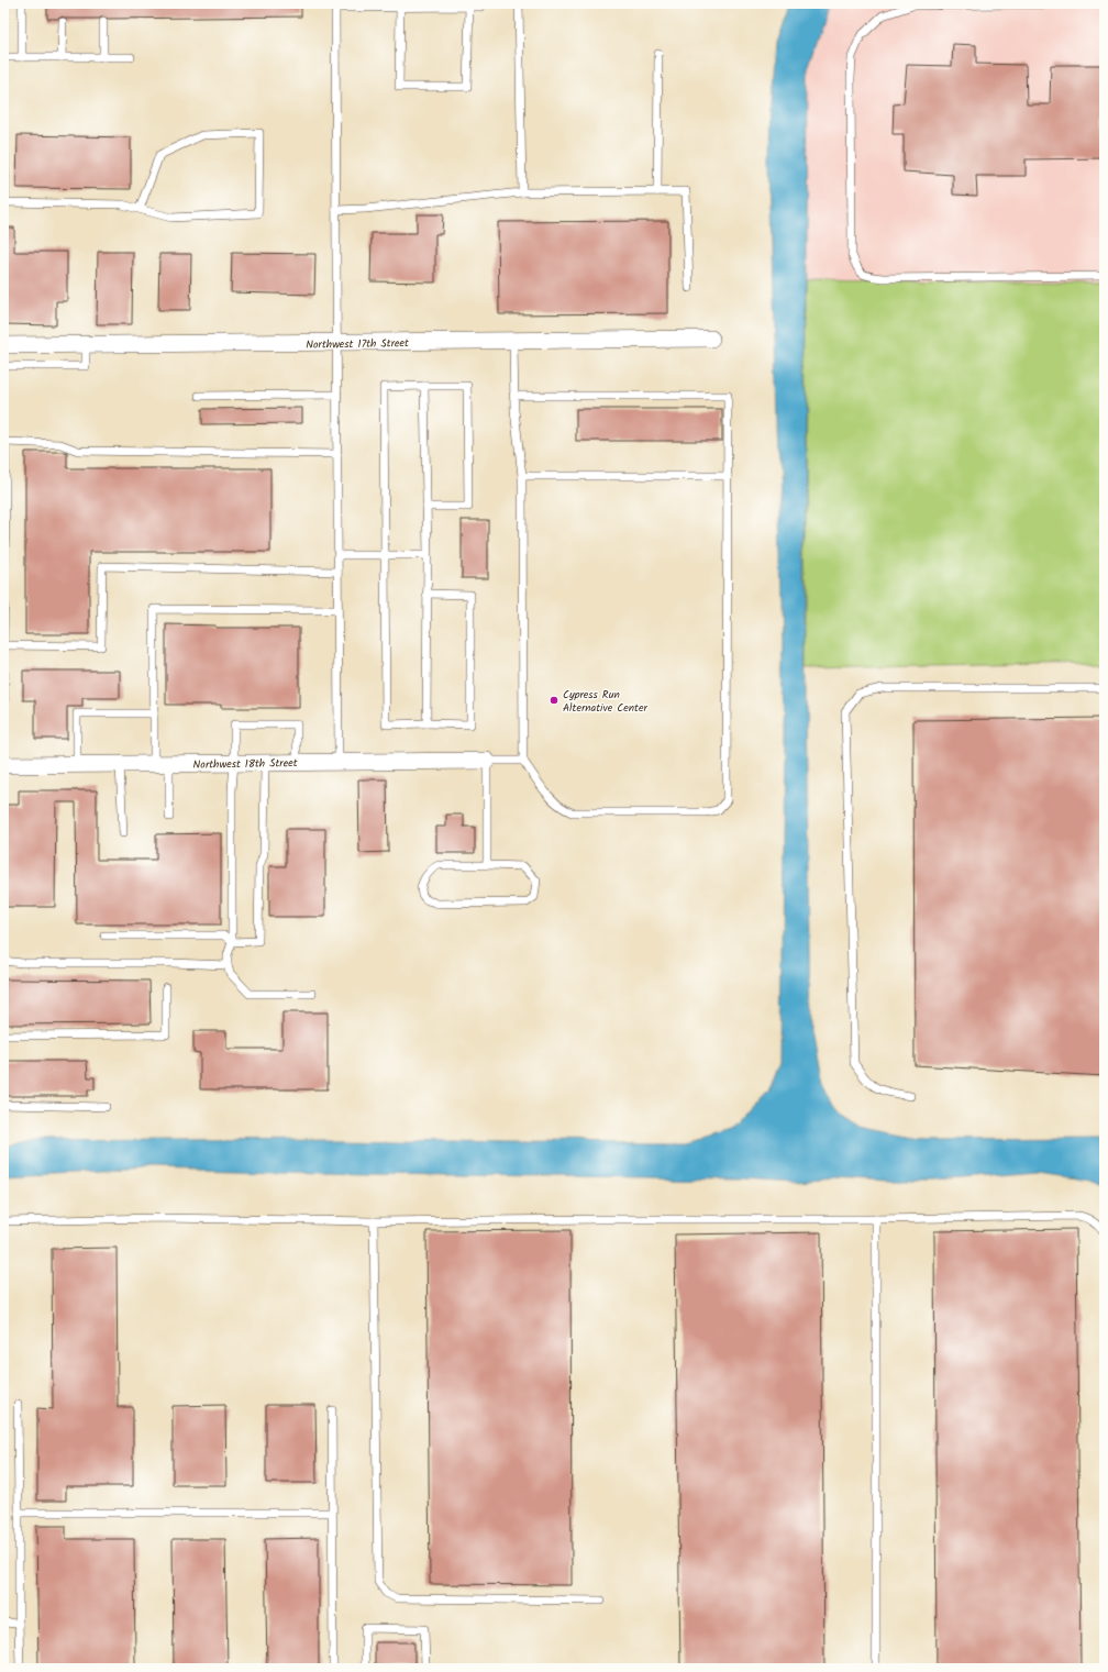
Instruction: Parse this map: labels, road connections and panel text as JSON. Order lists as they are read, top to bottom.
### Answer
{
  "streets": {
    "street": ["Northwest 17th Street", "Northwest 18th Street"]
  },
  "places": ["Cypress Run Alternative Center"]
}
